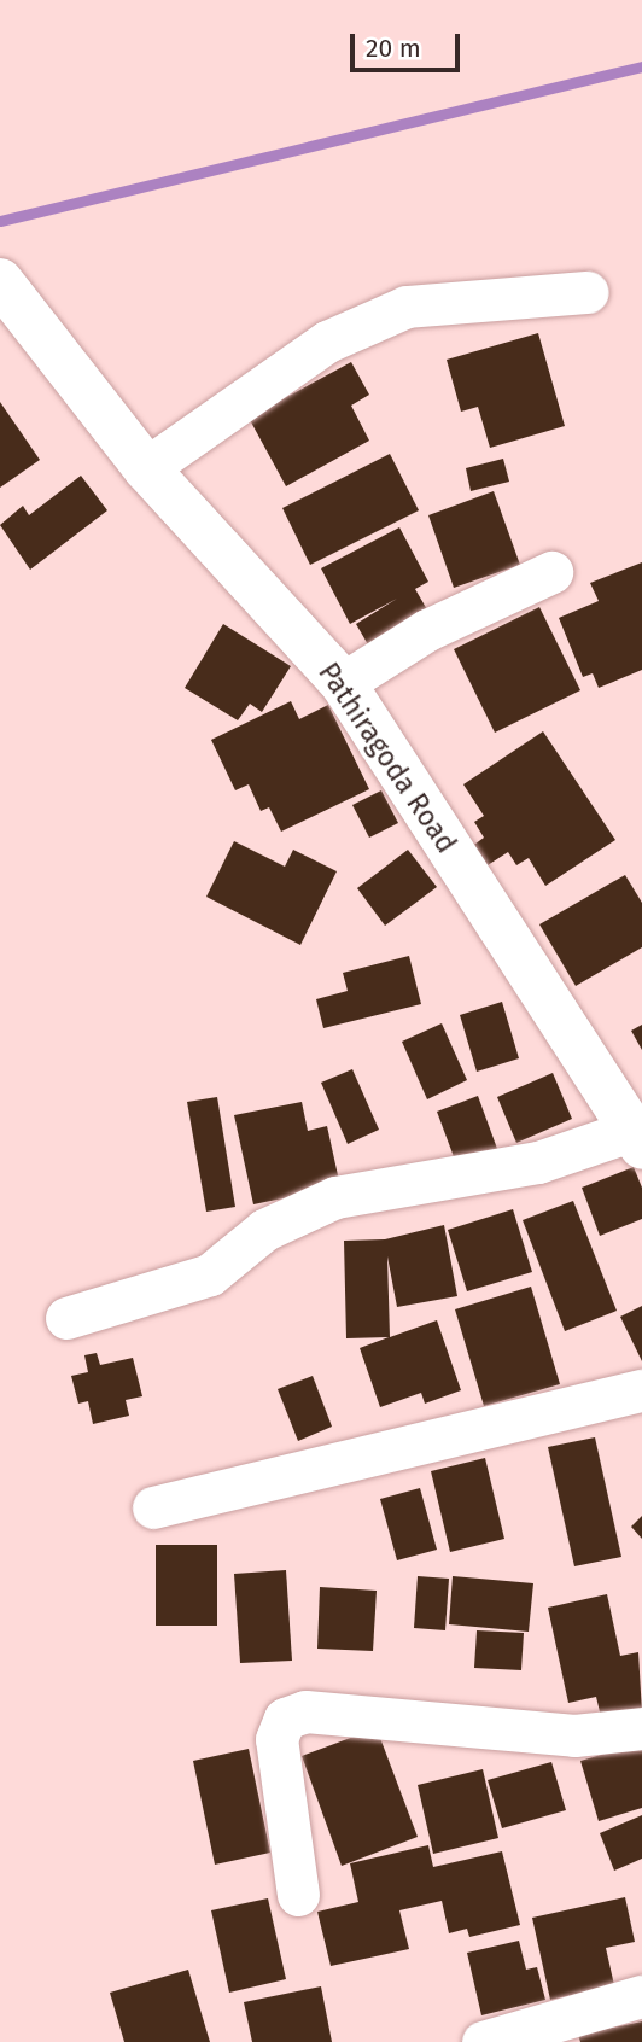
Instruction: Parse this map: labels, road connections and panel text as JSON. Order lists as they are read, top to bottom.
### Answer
{
  "streets": {
    "street": ["Pathiragoda Road"]
  },
  "scale_bar": "20 m"
}
